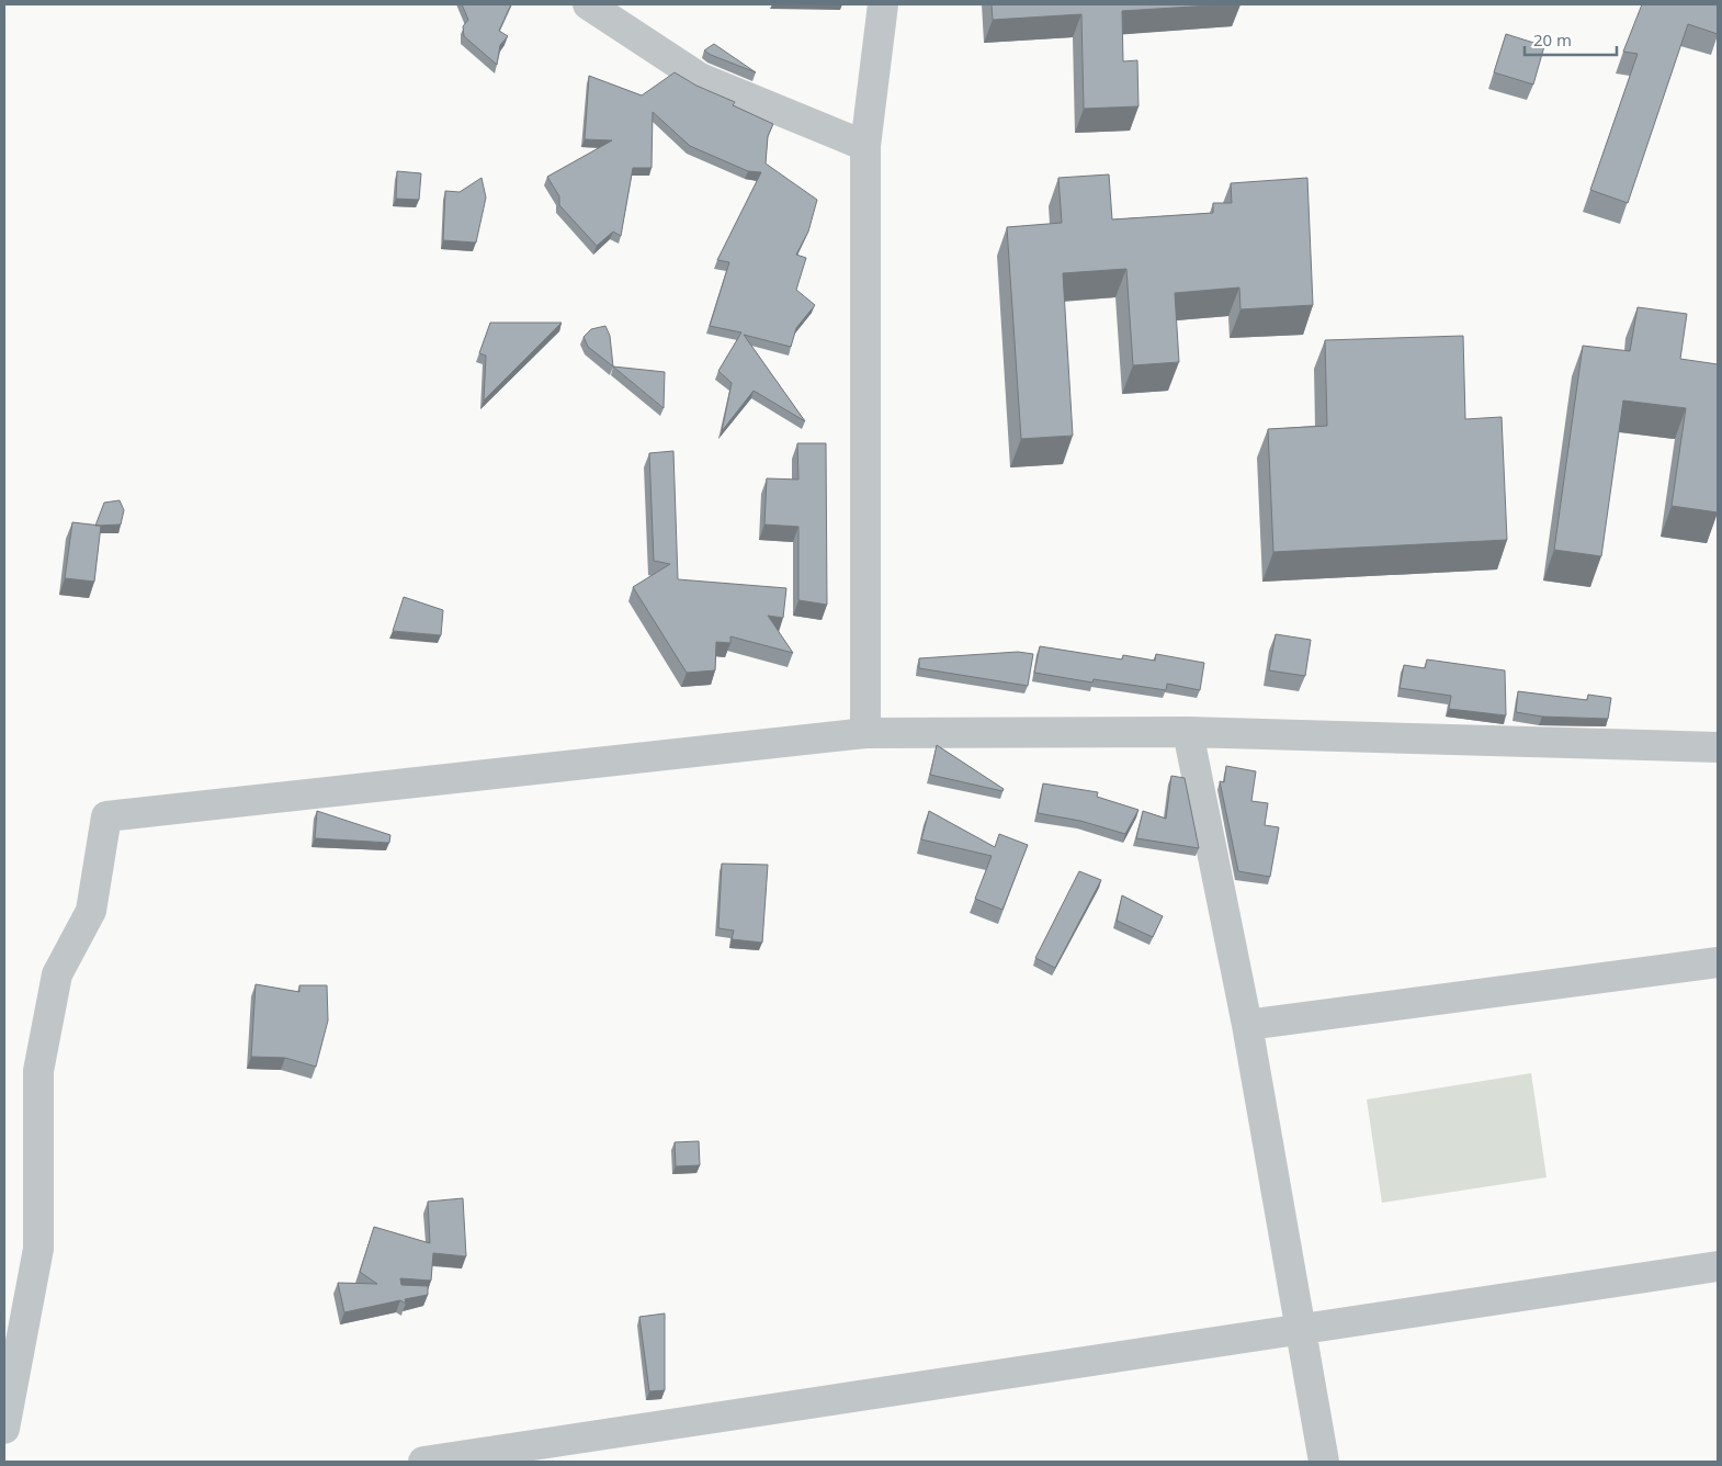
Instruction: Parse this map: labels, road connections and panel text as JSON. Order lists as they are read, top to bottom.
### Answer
{
  "scale_bar": "20 m"
}
